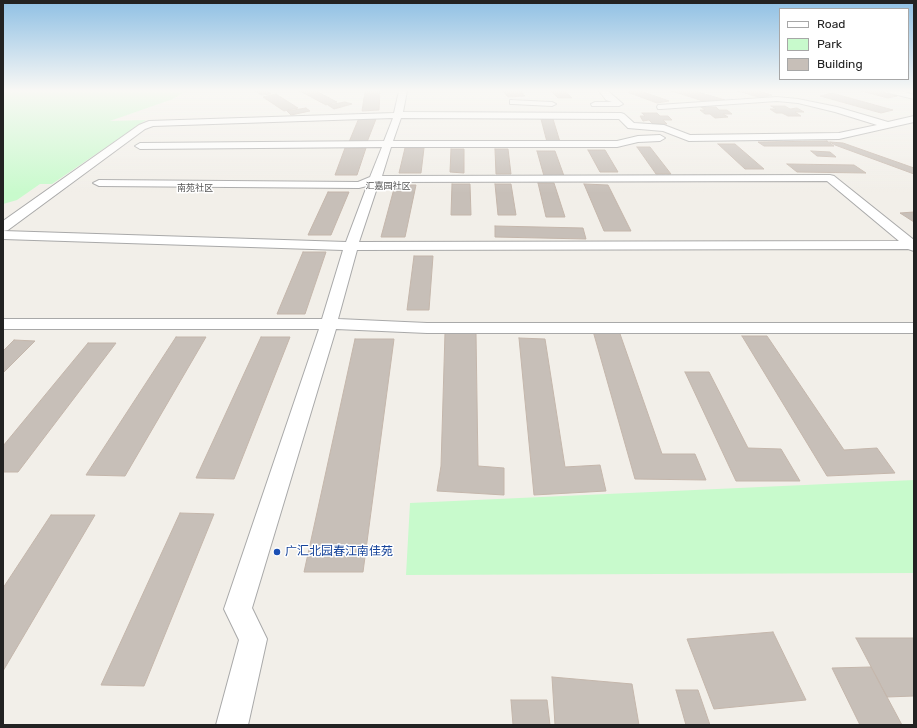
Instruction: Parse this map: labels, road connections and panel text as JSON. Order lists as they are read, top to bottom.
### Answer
{
  "districts": ["汇嘉园社区", "南苑社区"],
  "places": ["广汇北园春江南佳苑"],
  "legend": ["Road", "Park", "Building"]
}
